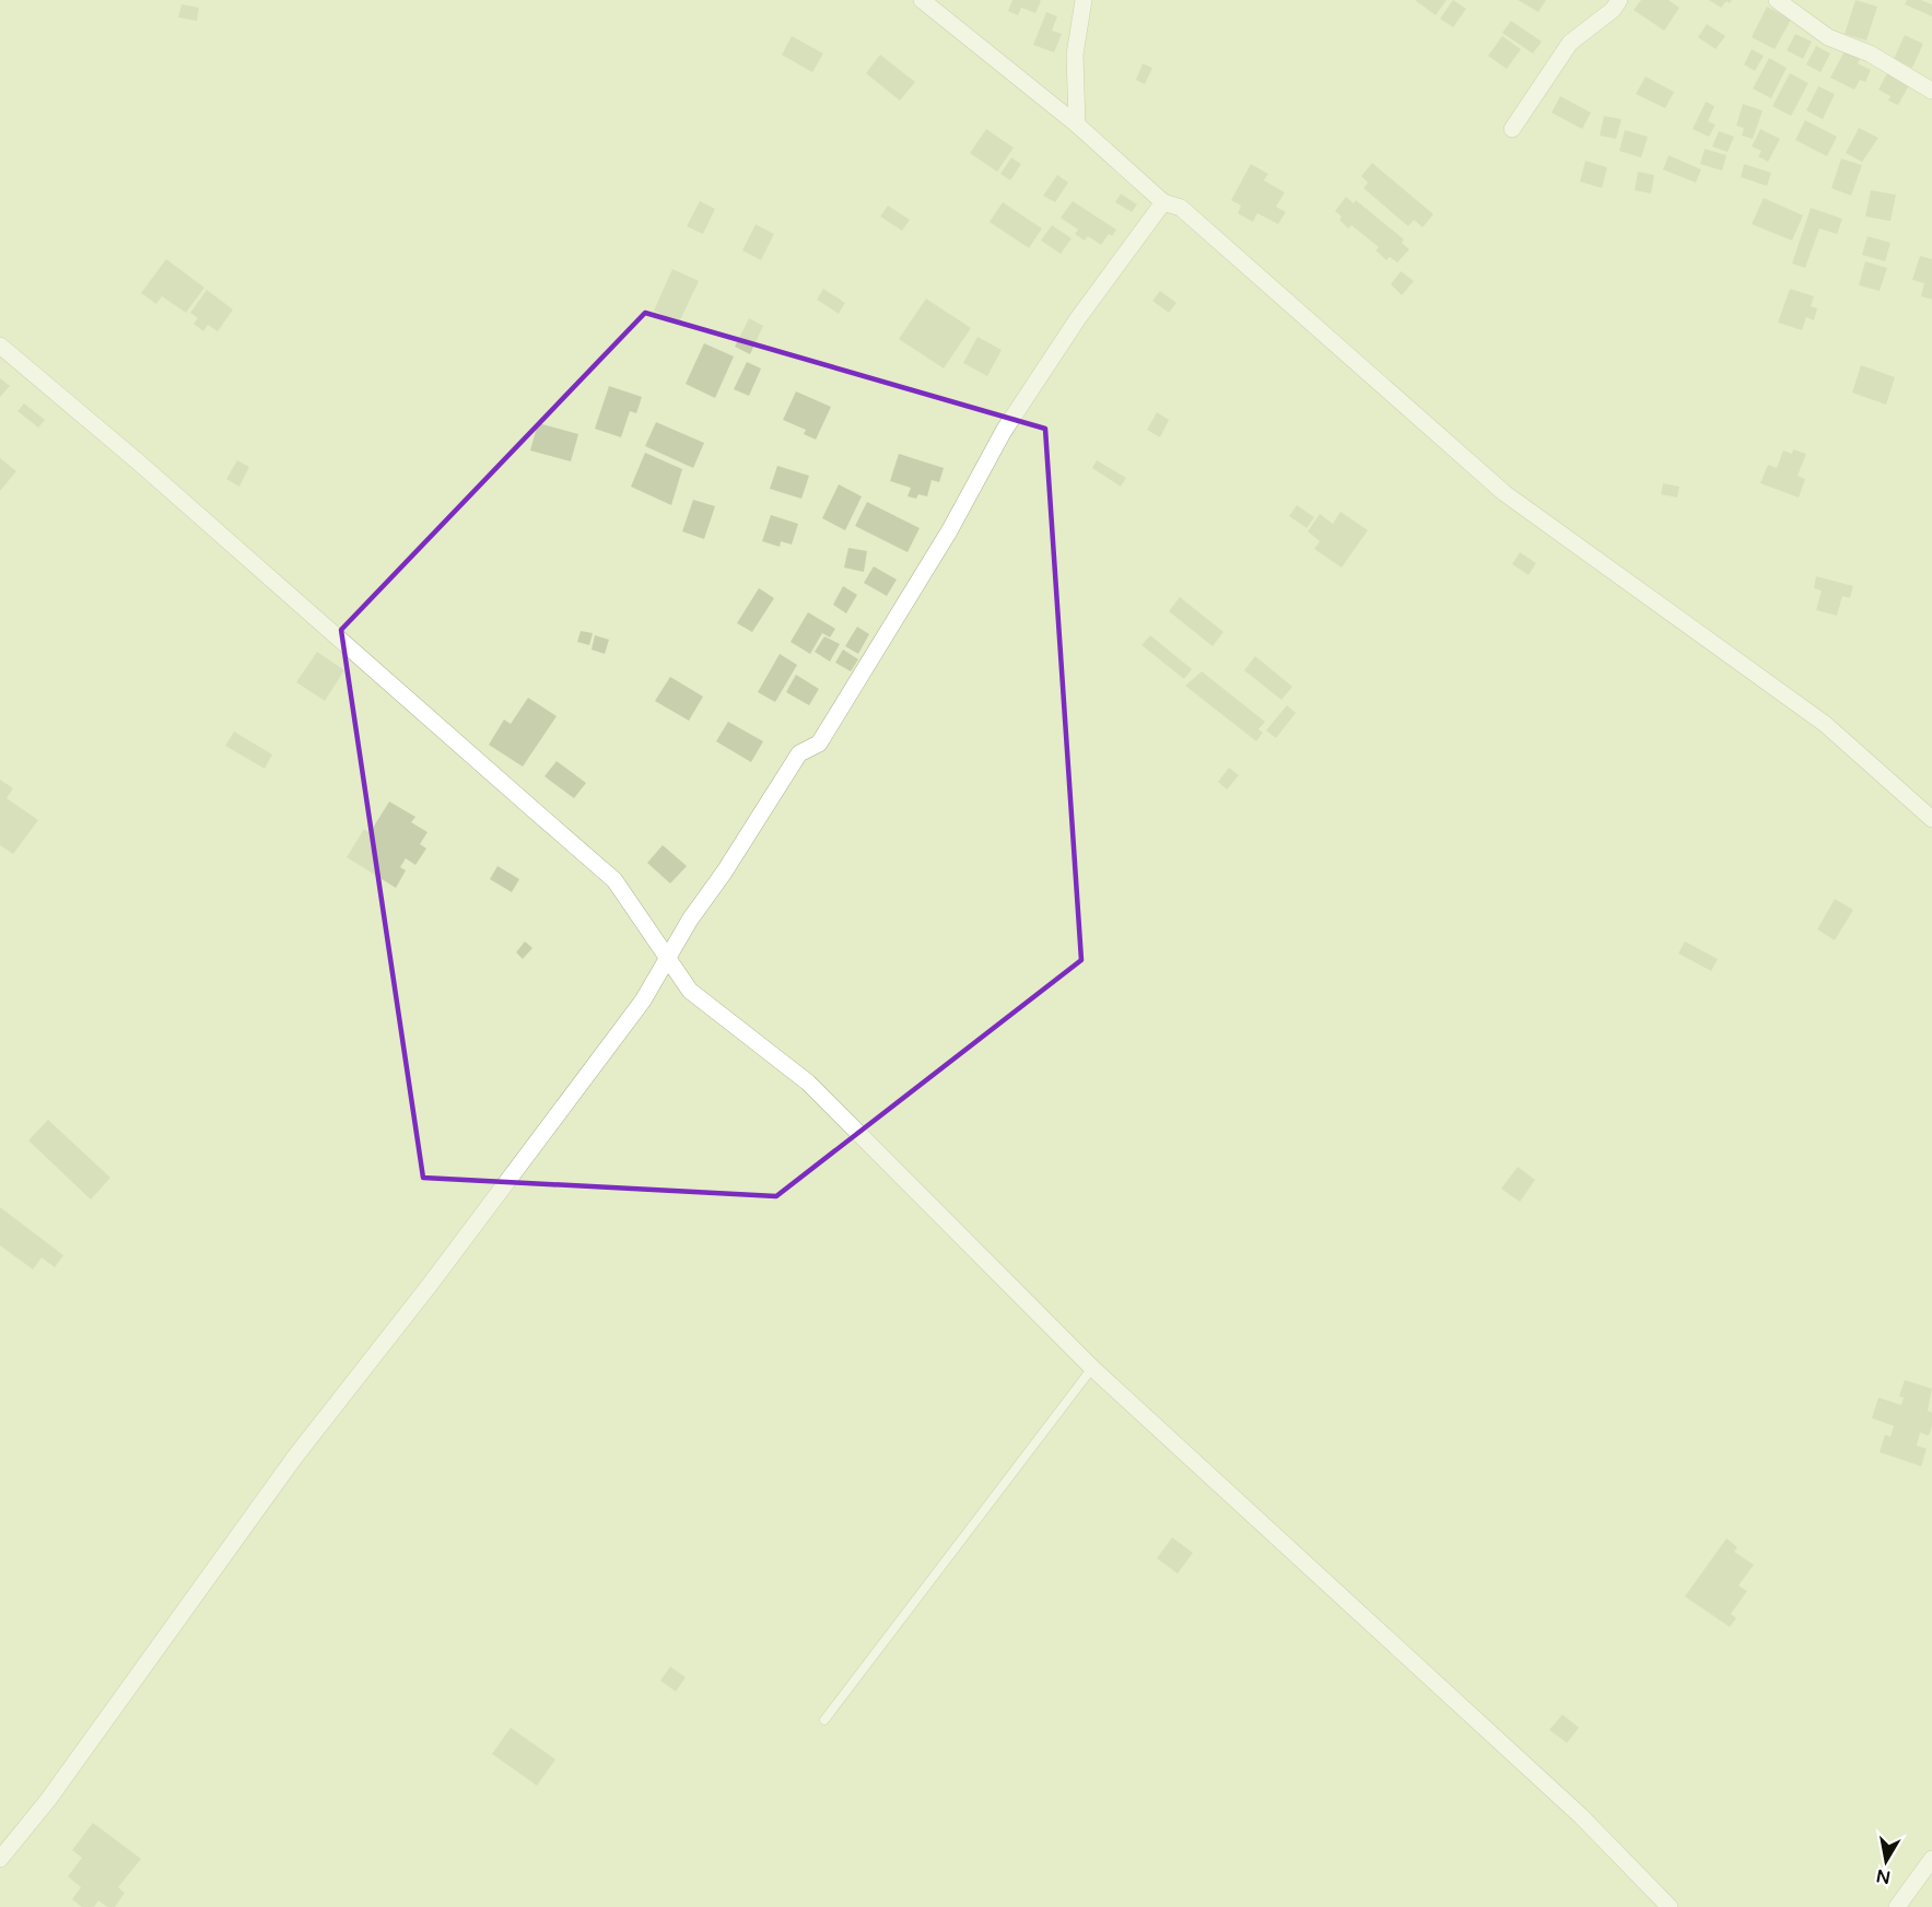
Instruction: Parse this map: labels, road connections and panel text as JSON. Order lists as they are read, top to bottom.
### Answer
{
  "north": "bottom"
}
